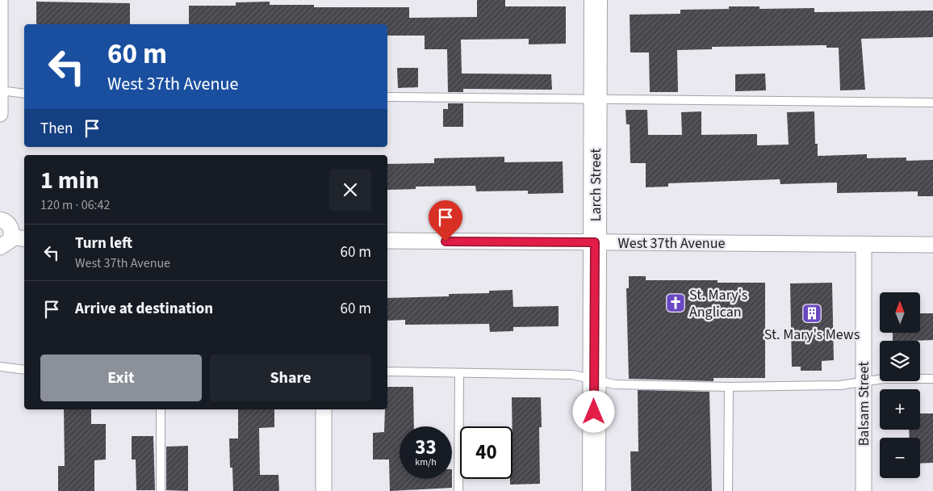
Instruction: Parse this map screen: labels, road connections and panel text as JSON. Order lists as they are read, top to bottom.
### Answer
{
  "streets": {
    "street": ["Larch Street", "West 37th Avenue", "Balsam Street"]
  },
  "crossings": [
    ["Larch Street", "West 37th Avenue"],
    ["West 37th Avenue", "Balsam Street"]
  ],
  "places": {
    "church": ["St. Mary's Anglican"],
    "building": ["St. Mary's Mews"]
  },
  "north": "top",
  "page": {
    "turn": ["60 m", "West 37th Avenue"],
    "then": "Then",
    "heading": ["1 min", "120 m · 06:42"],
    "list": [
      {
        "name": "Turn left",
        "note": "West 37th Avenue",
        "value": "60 m"
      },
      {
        "name": "Arrive at destination",
        "value": "60 m"
      }
    ],
    "map_buttons": ["+", "−"],
    "buttons": ["Exit", "Share"],
    "speed": "33 km/h",
    "limit": "40"
  }
}
